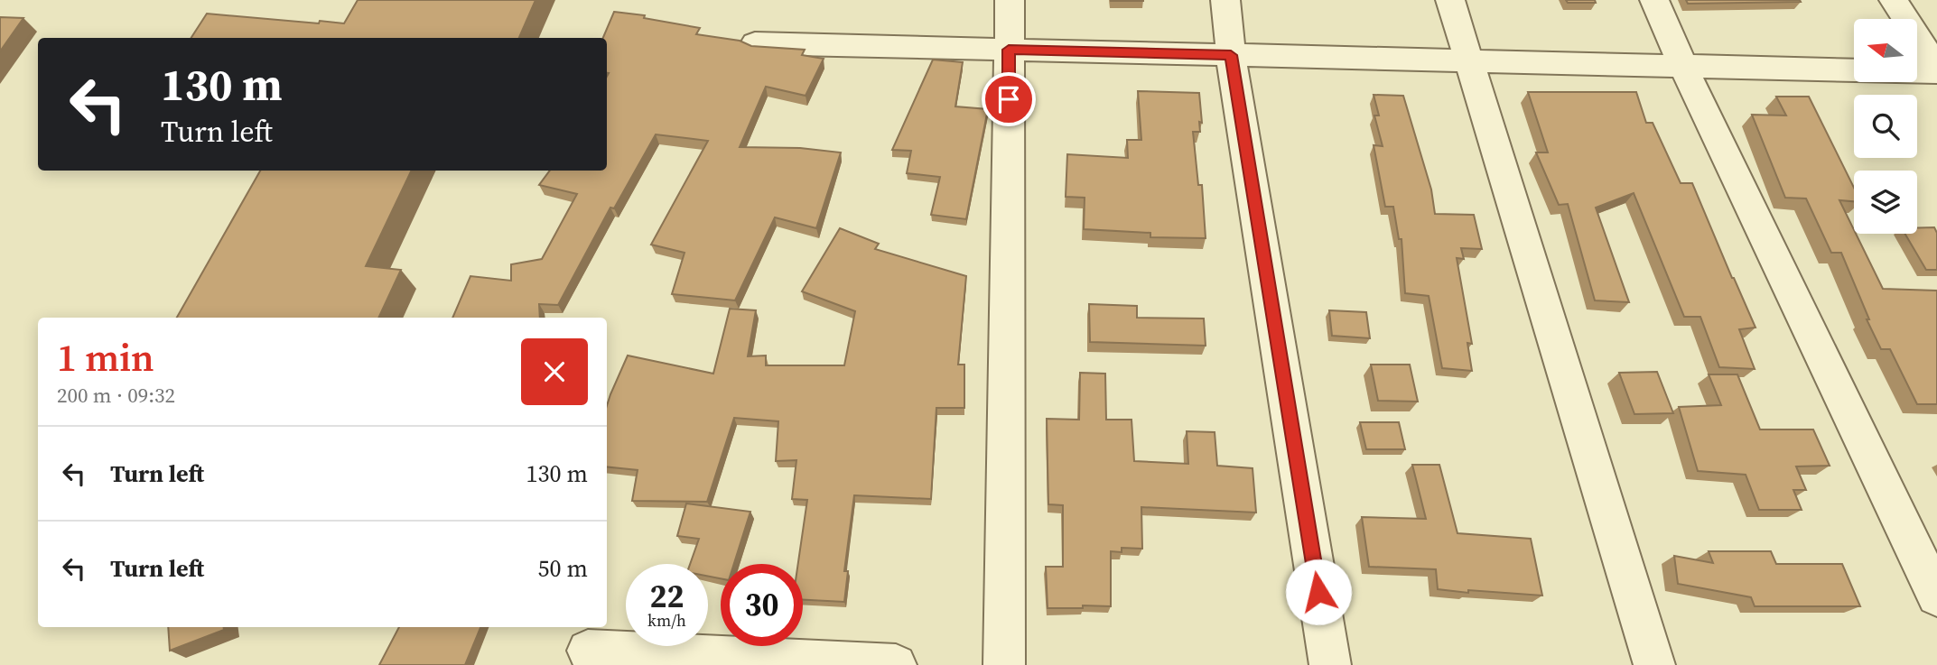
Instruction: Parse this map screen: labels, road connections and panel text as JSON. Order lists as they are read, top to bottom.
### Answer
{
  "north": "left",
  "page": {
    "turn": ["130 m", "Turn left"],
    "heading": ["1 min", "200 m · 09:32"],
    "list": [
      {
        "name": "Turn left",
        "value": "130 m"
      },
      {
        "name": "Turn left",
        "value": "50 m"
      }
    ],
    "speed": "22 km/h",
    "limit": "30"
  }
}
